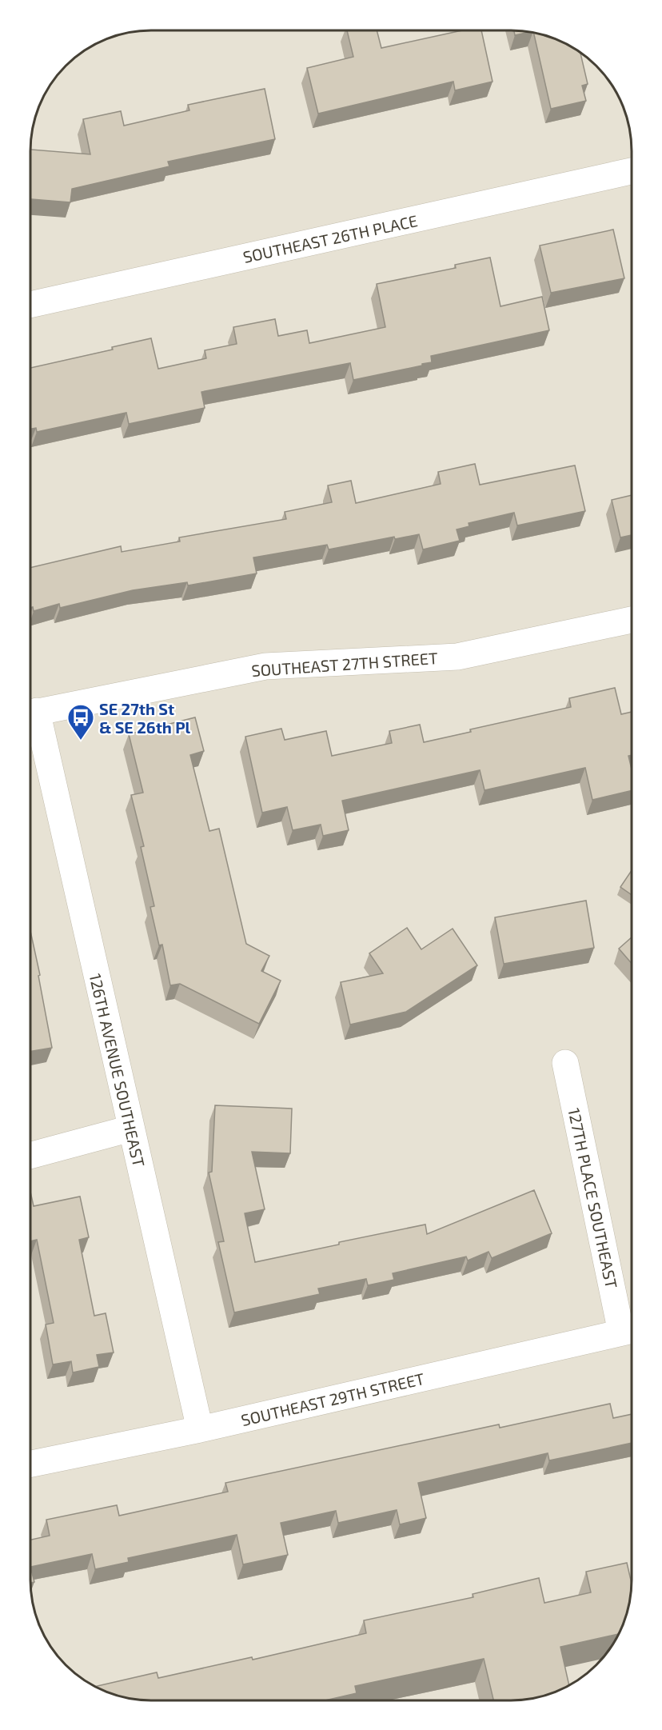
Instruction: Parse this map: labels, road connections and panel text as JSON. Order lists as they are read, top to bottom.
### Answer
{
  "streets": {
    "street": [
      "SOUTHEAST 26TH PLACE",
      "SOUTHEAST 27TH STREET",
      "126TH AVENUE SOUTHEAST",
      "127TH PLACE SOUTHEAST",
      "SOUTHEAST 29TH STREET"
    ]
  },
  "crossings": [
    ["126TH AVENUE SOUTHEAST", "SOUTHEAST 29TH STREET"],
    ["127TH PLACE SOUTHEAST", "SOUTHEAST 29TH STREET"]
  ],
  "places": {
    "bus stop": ["SE 27th St & SE 26th Pl"]
  }
}
